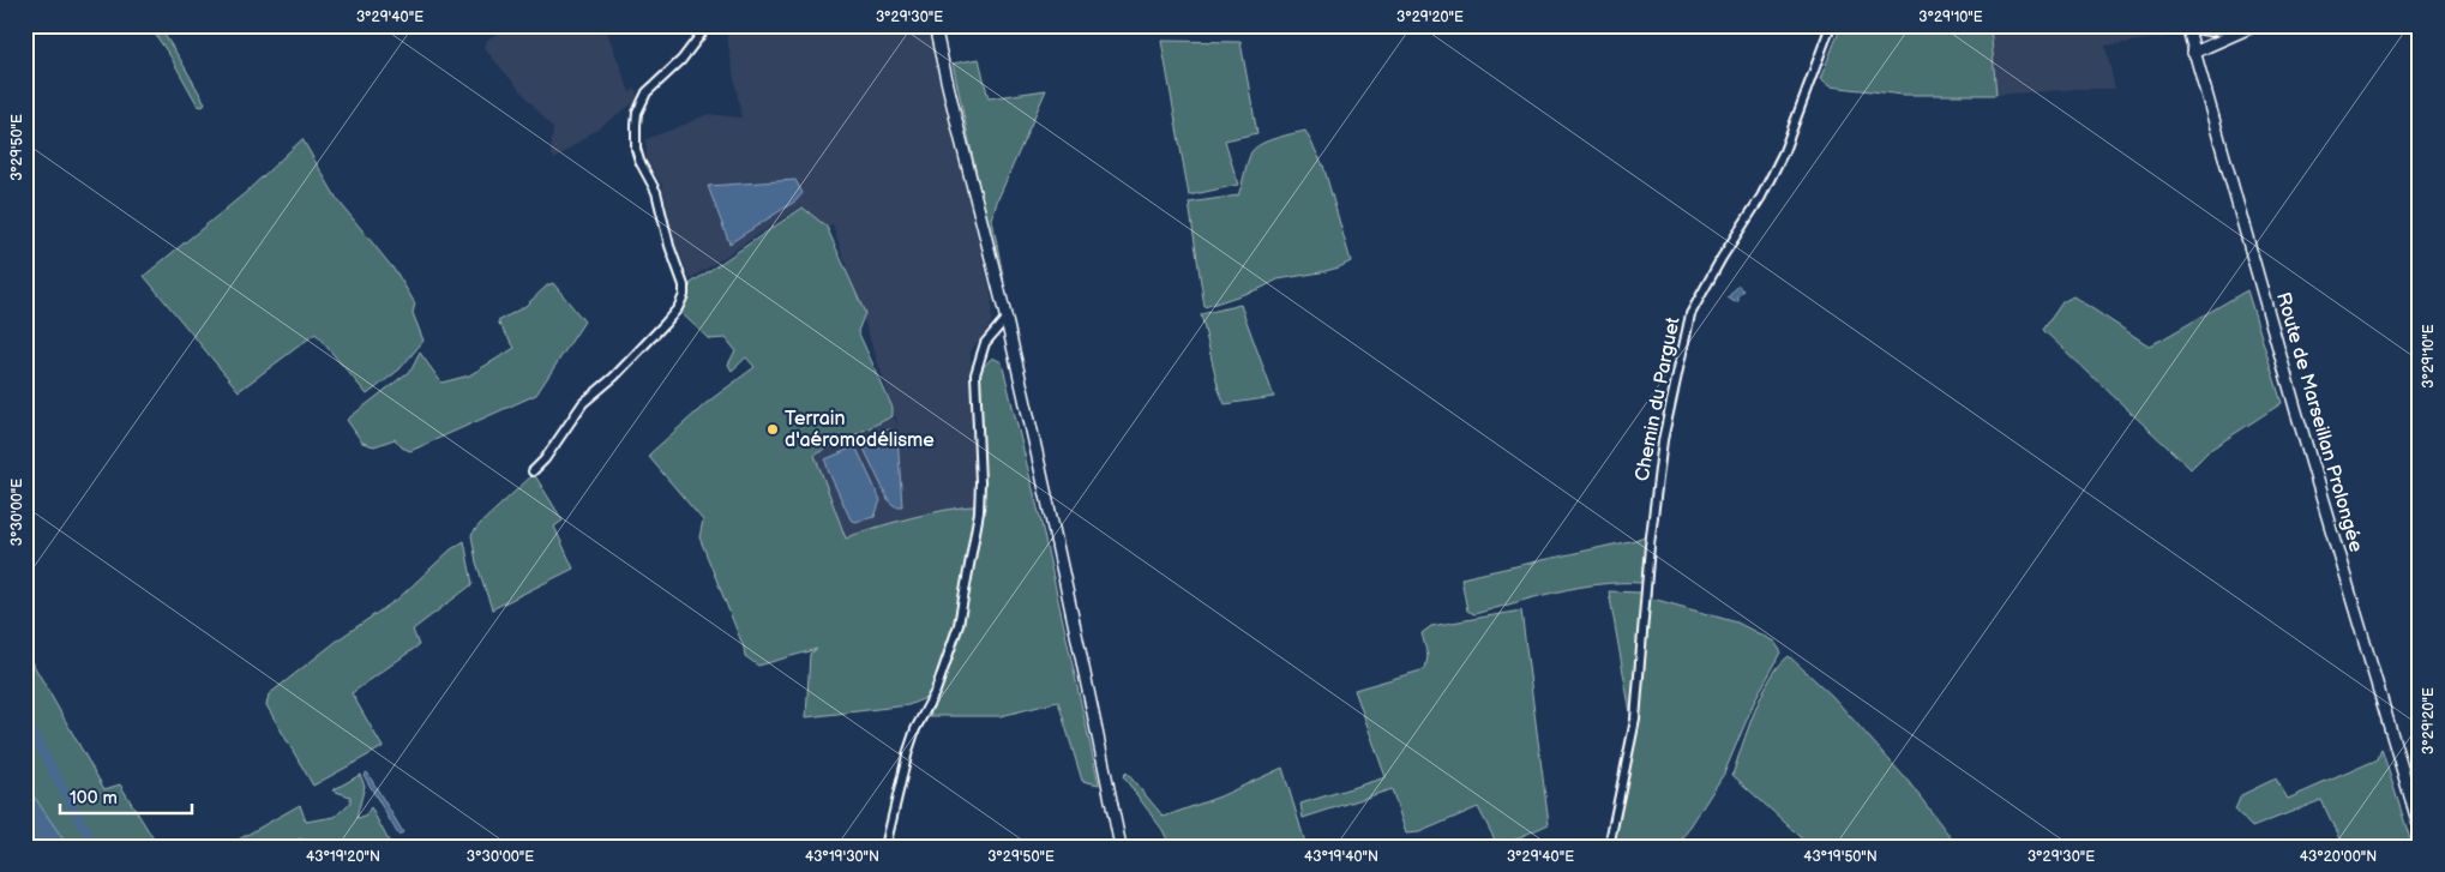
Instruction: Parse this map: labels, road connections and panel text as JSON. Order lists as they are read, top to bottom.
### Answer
{
  "streets": {
    "street": ["Chemin du Parguet", "Route de Marseillan Prolongée"]
  },
  "places": ["Terrain d'aéromodélisme"],
  "scale_bar": "100 m",
  "coordinates": [
    "3°29'40\"E",
    "3°29'30\"E",
    "3°29'20\"E",
    "3°29'10\"E",
    "3°29'50\"E",
    "3°30'00\"E",
    "43°19'20\"N",
    "43°19'30\"N",
    "43°19'40\"N",
    "43°19'50\"N",
    "43°20'00\"N"
  ]
}
